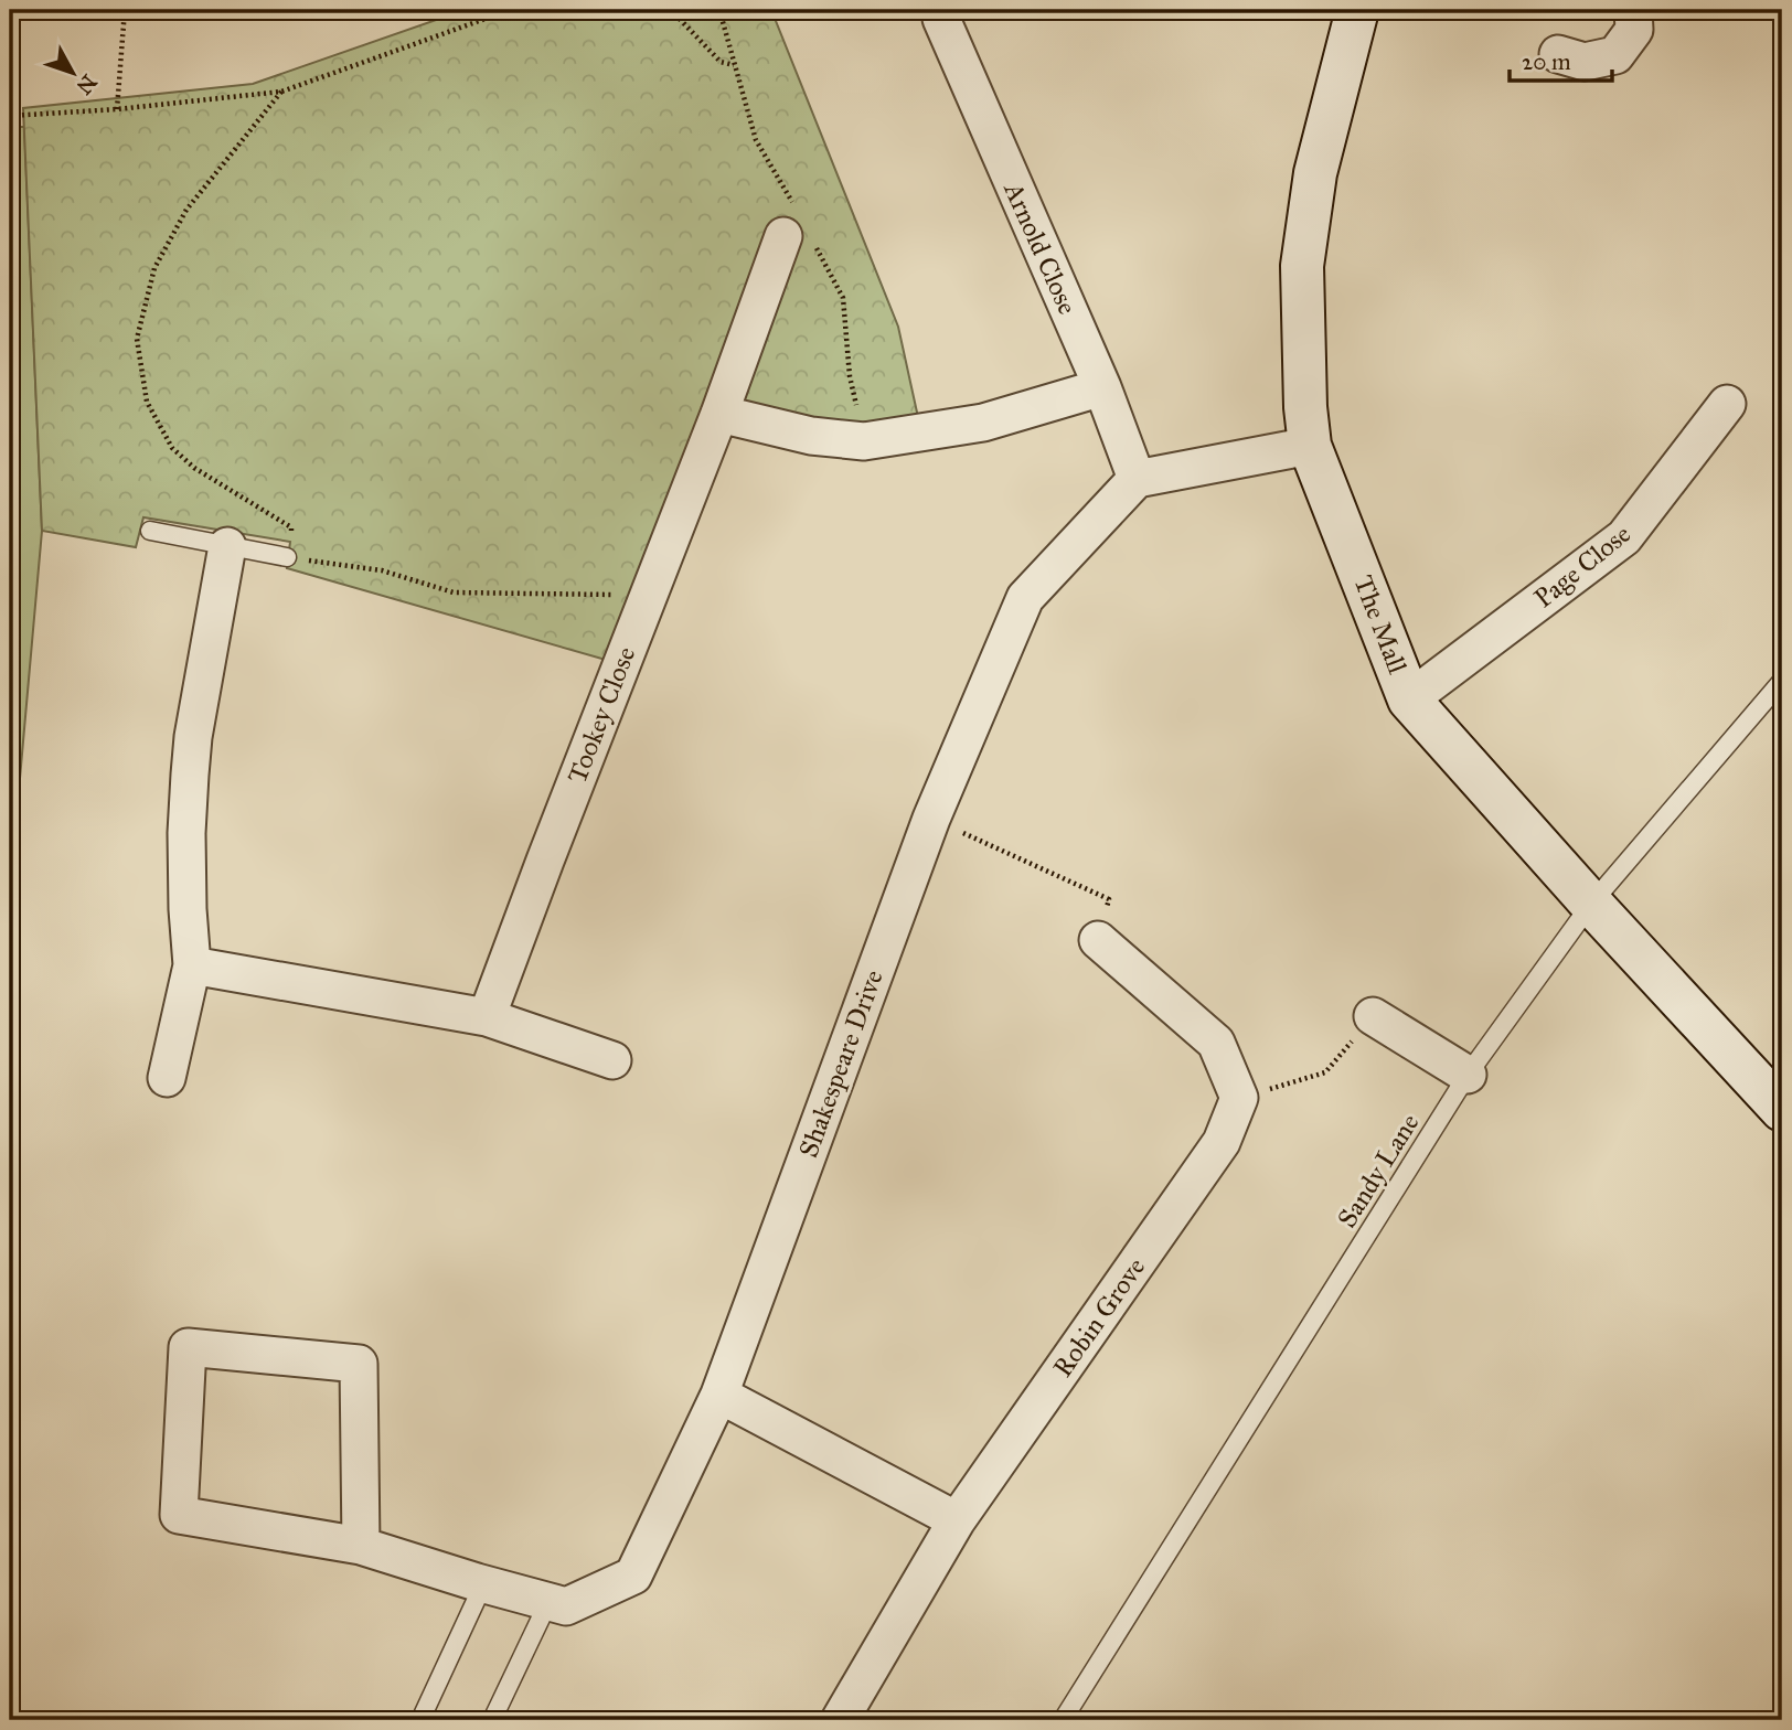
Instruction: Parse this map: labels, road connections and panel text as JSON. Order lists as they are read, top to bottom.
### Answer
{
  "streets": {
    "street": [
      "Arnold Close",
      "Page Close",
      "The Mall",
      "Tookey Close",
      "Shakespeare Drive",
      "Robin Grove"
    ],
    "lane": ["Sandy Lane"]
  },
  "crossings": [
    ["Arnold Close", "Shakespeare Drive"],
    ["Page Close", "The Mall"],
    ["The Mall", "Sandy Lane"]
  ],
  "scale_bar": "20 m",
  "north": "bottom right"
}
